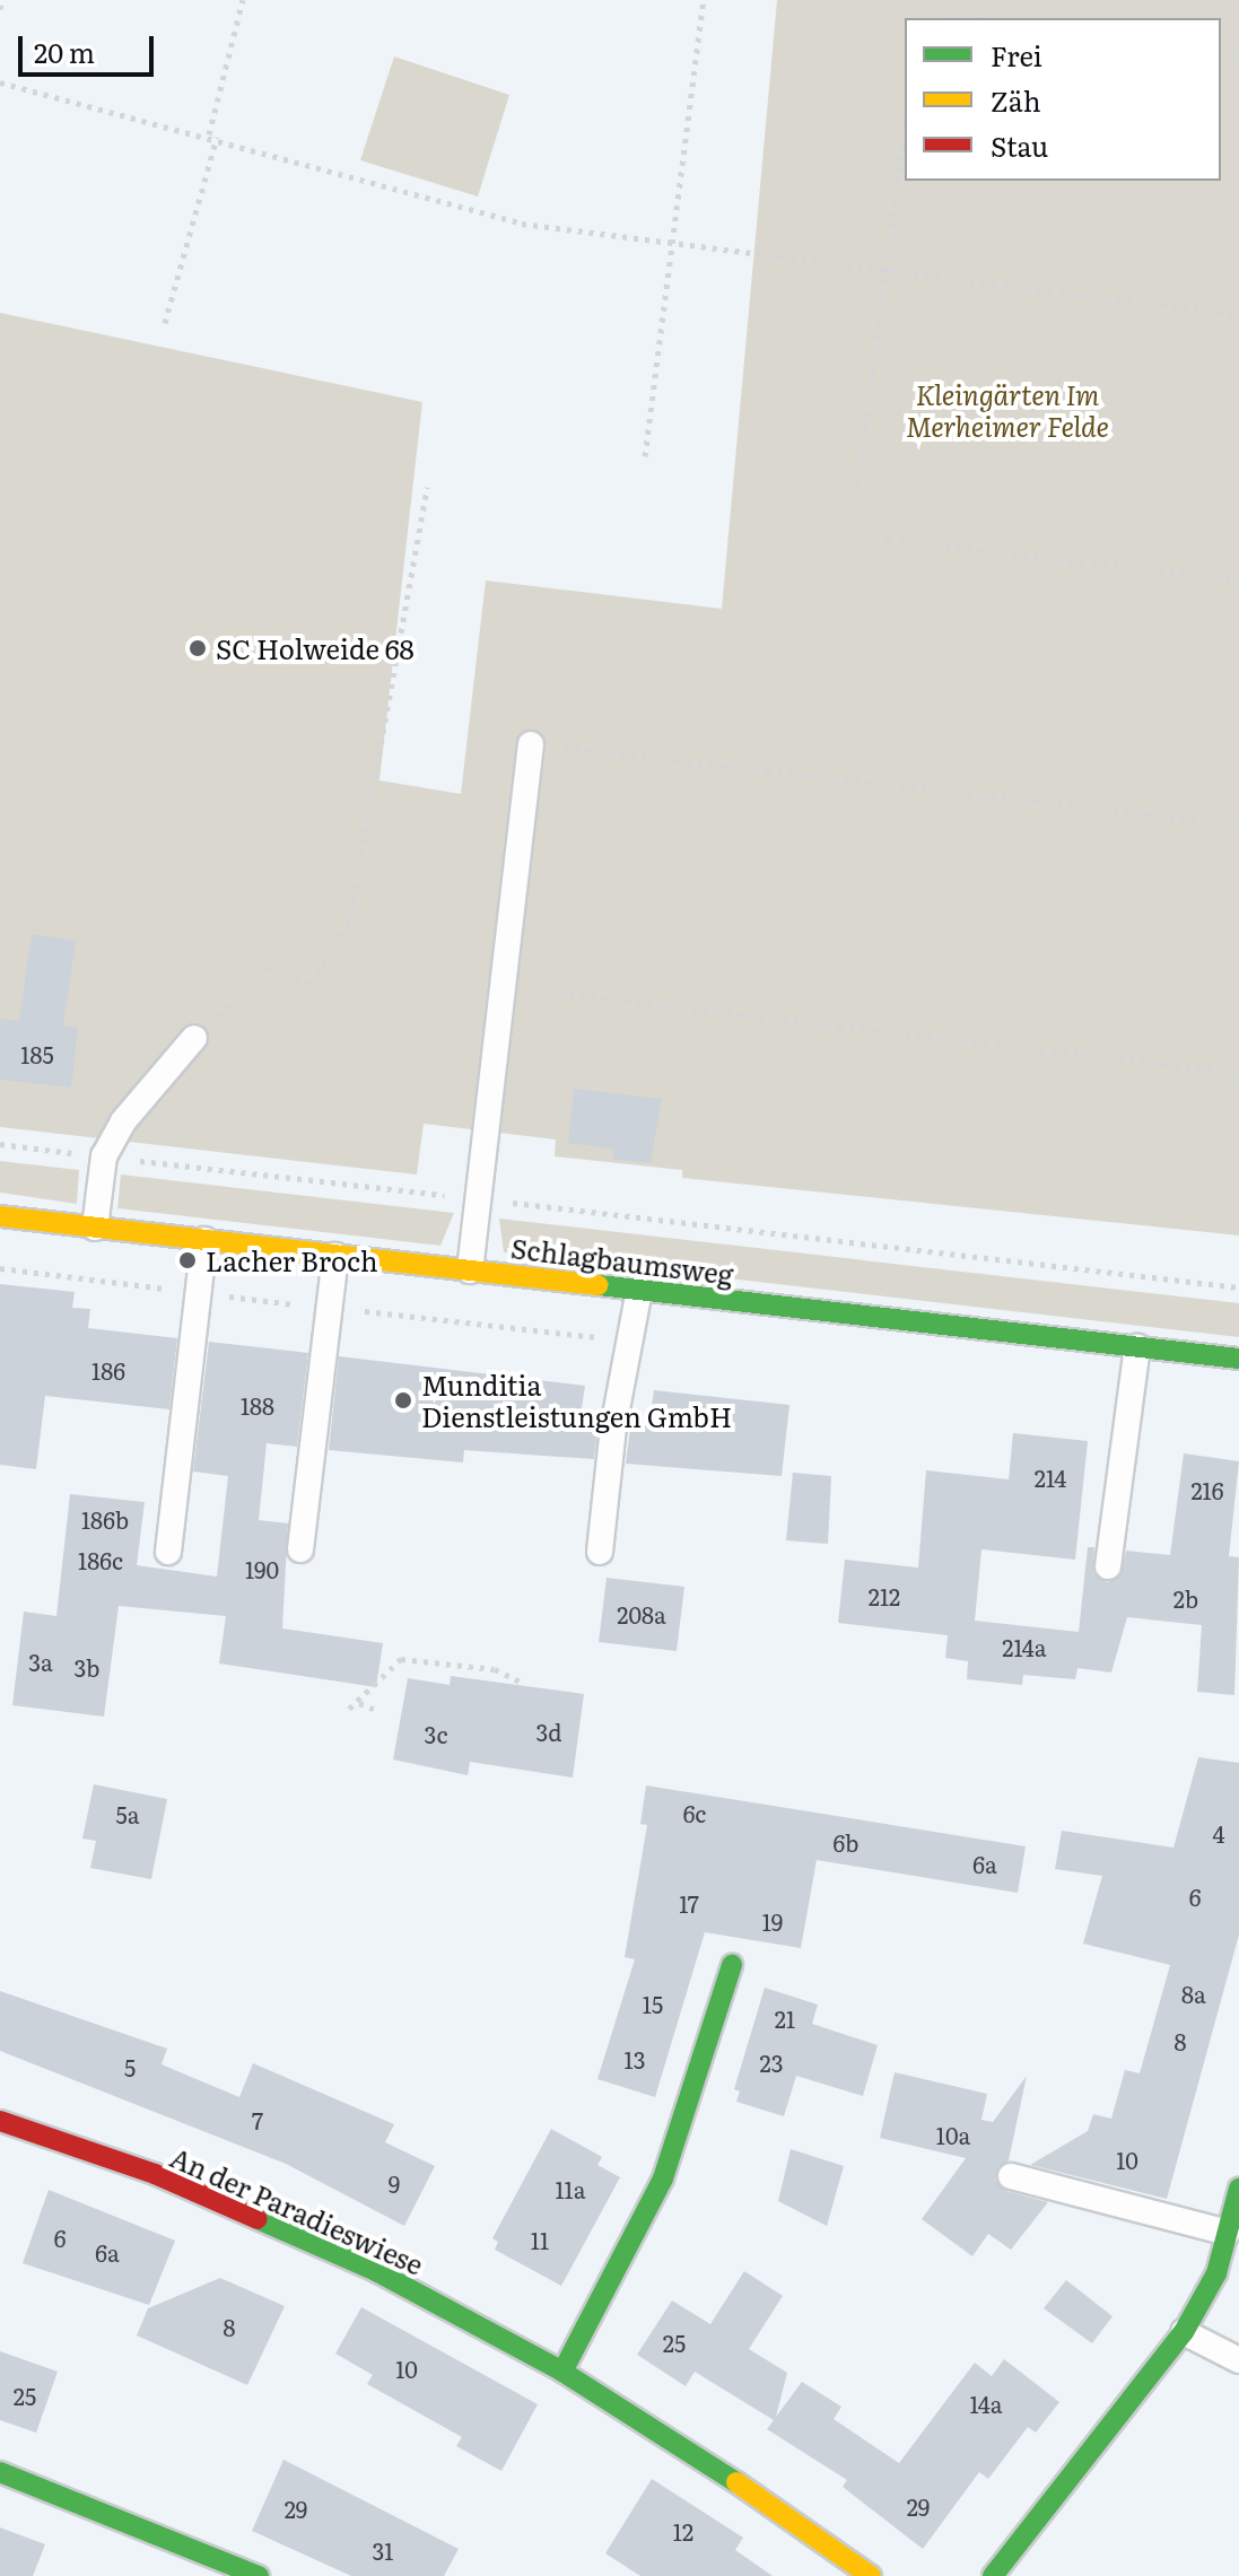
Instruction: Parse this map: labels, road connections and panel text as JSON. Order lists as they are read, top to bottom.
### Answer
{
  "streets": {
    "street": ["Schlagbaumsweg", "An der Paradieswiese"]
  },
  "parks": ["Kleingärten Im Merheimer Felde"],
  "places": ["SC Holweide 68", "Lacher Broch", "Munditia Dienstleistungen GmbH"],
  "house_numbers": [
    "185",
    "186",
    "188",
    "214",
    "216",
    "186b",
    "186c",
    "190",
    "212",
    "2b",
    "208a",
    "214a",
    "3a",
    "3b",
    "3d",
    "3c",
    "6c",
    "5a",
    "4",
    "6b",
    "6a",
    "6",
    "17",
    "19",
    "8a",
    "15",
    "21",
    "8",
    "13",
    "23",
    "5",
    "7",
    "10a",
    "10",
    "9",
    "11a",
    "6",
    "11",
    "6a",
    "8",
    "25",
    "10",
    "25",
    "14a",
    "29",
    "29",
    "12",
    "31"
  ],
  "legend": ["Frei", "Zäh", "Stau"],
  "scale_bar": "20 m"
}
